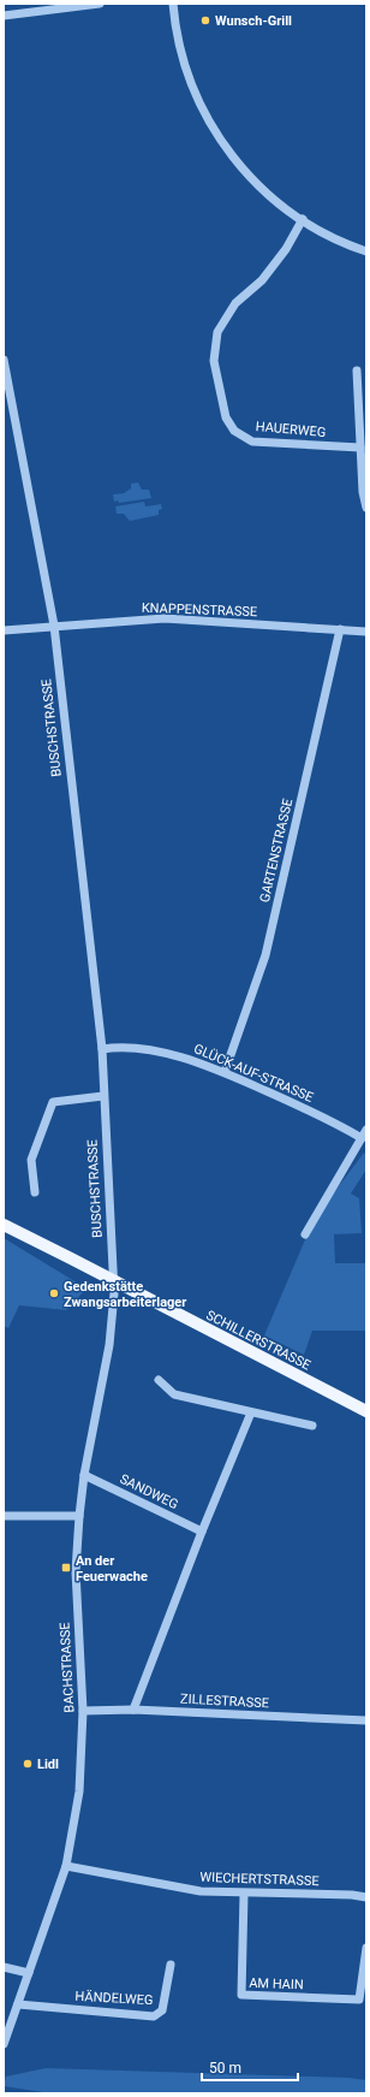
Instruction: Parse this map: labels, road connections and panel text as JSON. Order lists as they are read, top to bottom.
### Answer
{
  "streets": {
    "main road": ["SCHILLERSTRASSE"],
    "street": [
      "HAUERWEG",
      "KNAPPENSTRASSE",
      "BUSCHSTRASSE",
      "GARTENSTRASSE",
      "GLÜCK-AUF-STRASSE",
      "SANDWEG",
      "BACHSTRASSE",
      "ZILLESTRASSE",
      "WIECHERTSTRASSE",
      "AM HAIN",
      "HÄNDELWEG"
    ]
  },
  "crossings": [
    ["KNAPPENSTRASSE", "BUSCHSTRASSE"],
    ["KNAPPENSTRASSE", "GARTENSTRASSE"],
    ["BUSCHSTRASSE", "GLÜCK-AUF-STRASSE"],
    ["BUSCHSTRASSE", "SCHILLERSTRASSE"],
    ["BUSCHSTRASSE", "BACHSTRASSE"],
    ["GARTENSTRASSE", "GLÜCK-AUF-STRASSE"],
    ["SCHILLERSTRASSE", "BACHSTRASSE"],
    ["SANDWEG", "BACHSTRASSE"],
    ["BACHSTRASSE", "ZILLESTRASSE"],
    ["BACHSTRASSE", "WIECHERTSTRASSE"],
    ["BACHSTRASSE", "HÄNDELWEG"],
    ["WIECHERTSTRASSE", "AM HAIN"]
  ],
  "places": {
    "other": ["Wunsch-Grill", "Gedenkstätte Zwangsarbeiterlager", "Lidl"],
    "transit": ["An der Feuerwache"]
  },
  "scale_bar": "50 m"
}
